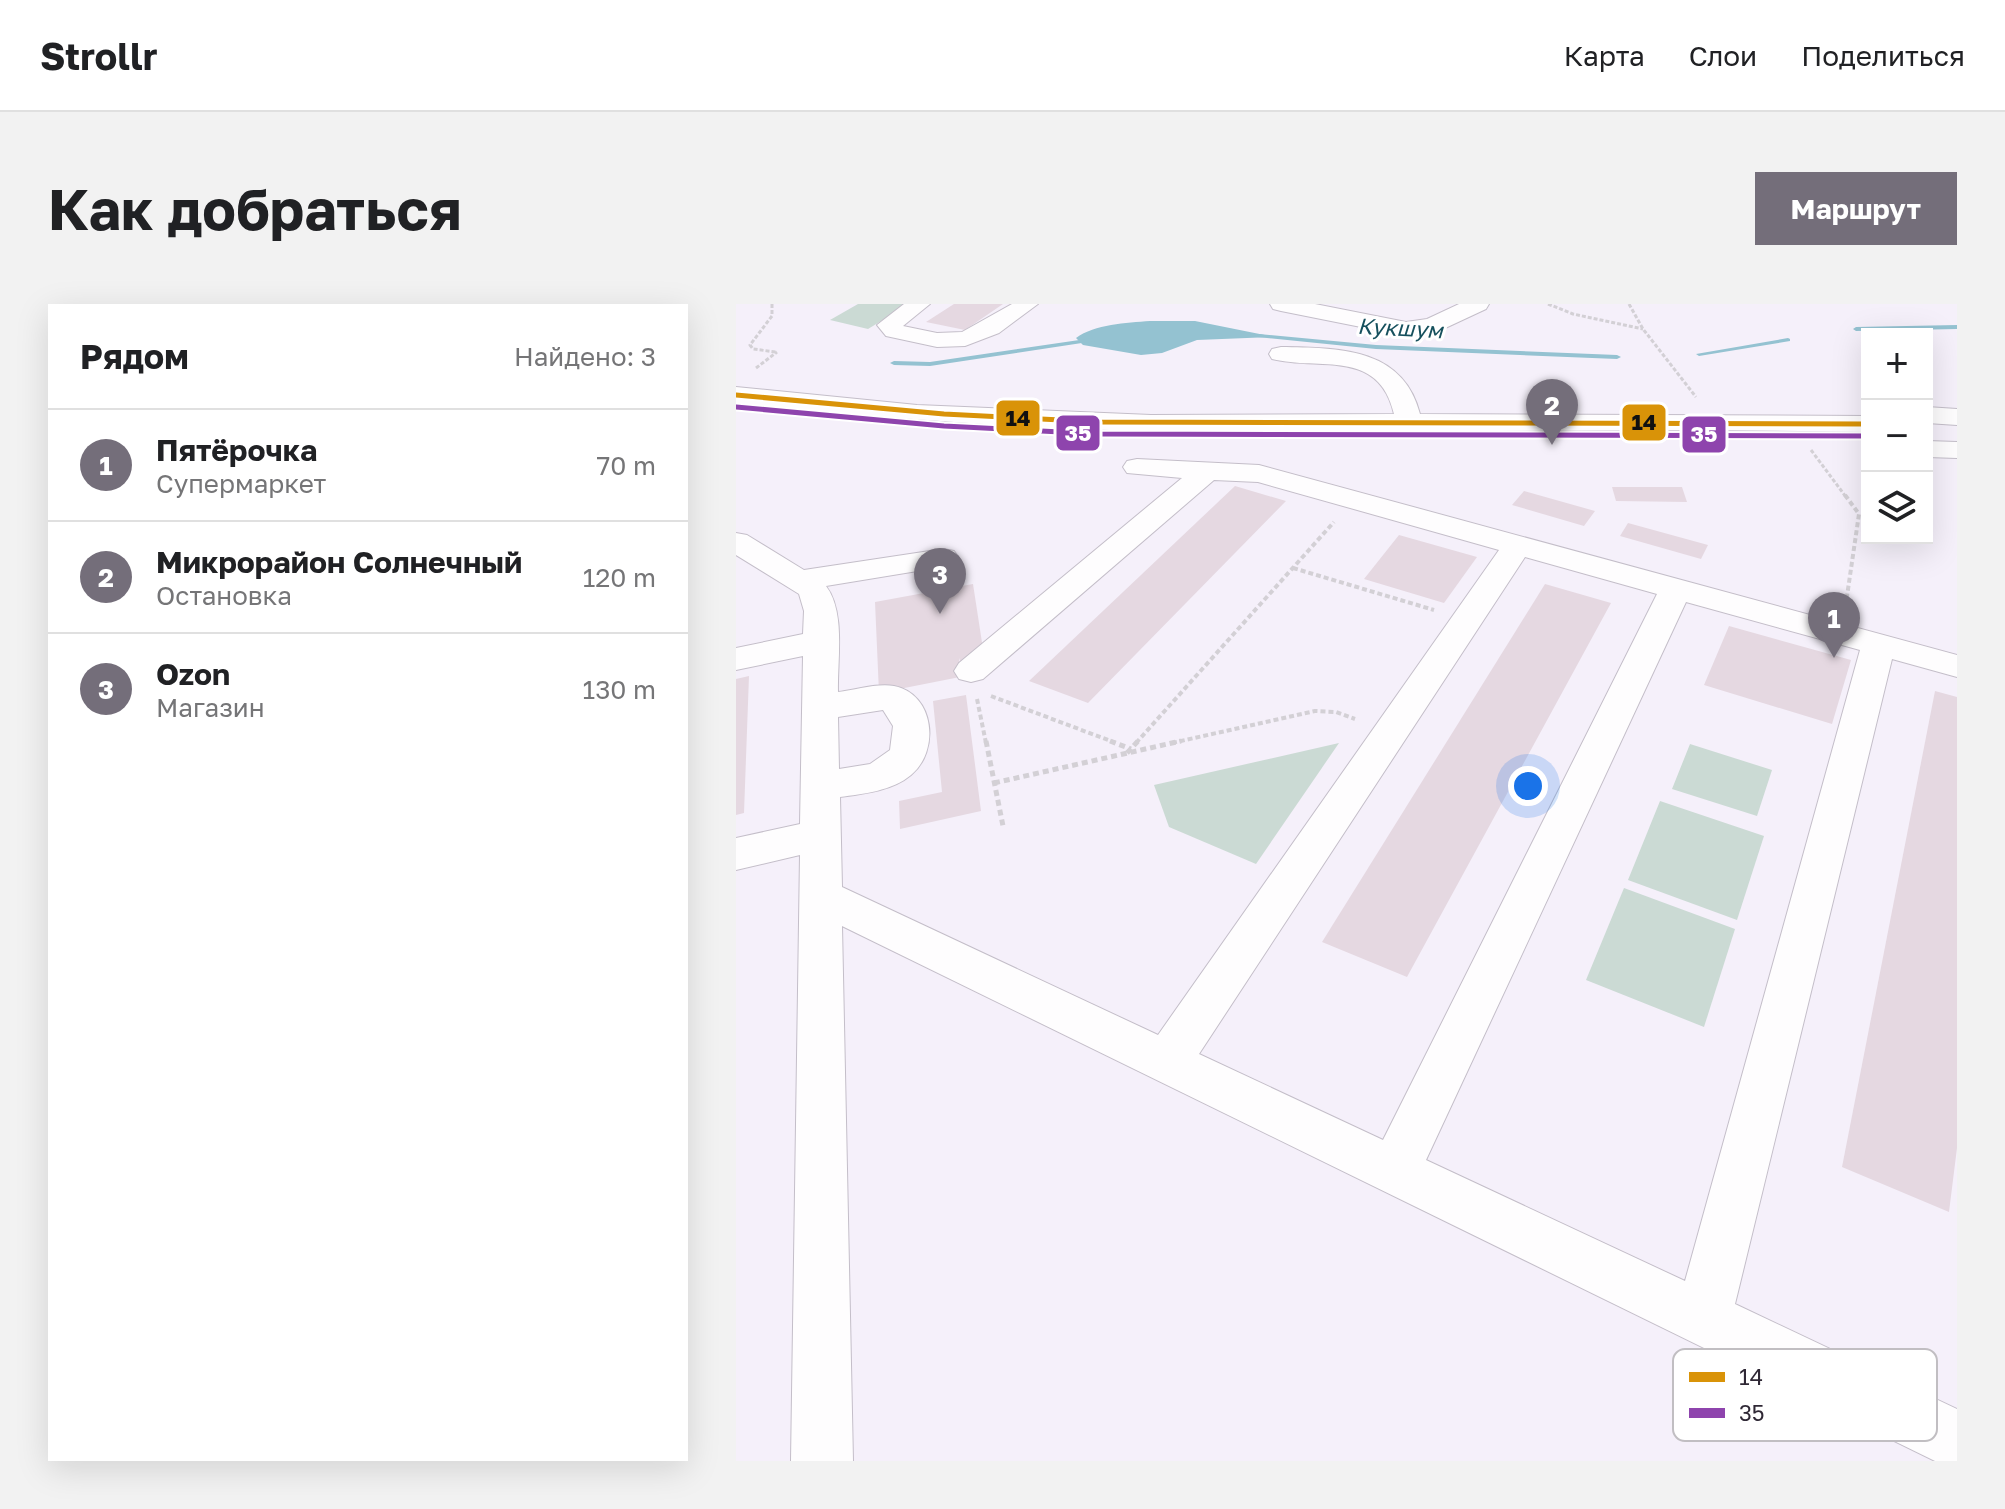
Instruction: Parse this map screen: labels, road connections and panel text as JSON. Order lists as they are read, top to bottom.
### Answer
{
  "water": ["Кукшум"],
  "lines": ["transit line 14", "transit line 35"],
  "legend": ["14", "35"],
  "page": {
    "header": "Strollr",
    "nav": ["Карта", "Слои", "Поделиться"],
    "buttons": "Маршрут",
    "title": "Как добраться",
    "heading": ["Рядом", "Найдено: 3"],
    "map_buttons": ["+", "−"],
    "pins": ["2", "3", "1"],
    "list": [
      {
        "mark": "1",
        "name": "Пятёрочка",
        "note": "Супермаркет",
        "value": "70 m"
      },
      {
        "mark": "2",
        "name": "Микрорайон Солнечный",
        "note": "Остановка",
        "value": "120 m"
      },
      {
        "mark": "3",
        "name": "Ozon",
        "note": "Магазин",
        "value": "130 m"
      }
    ]
  }
}
